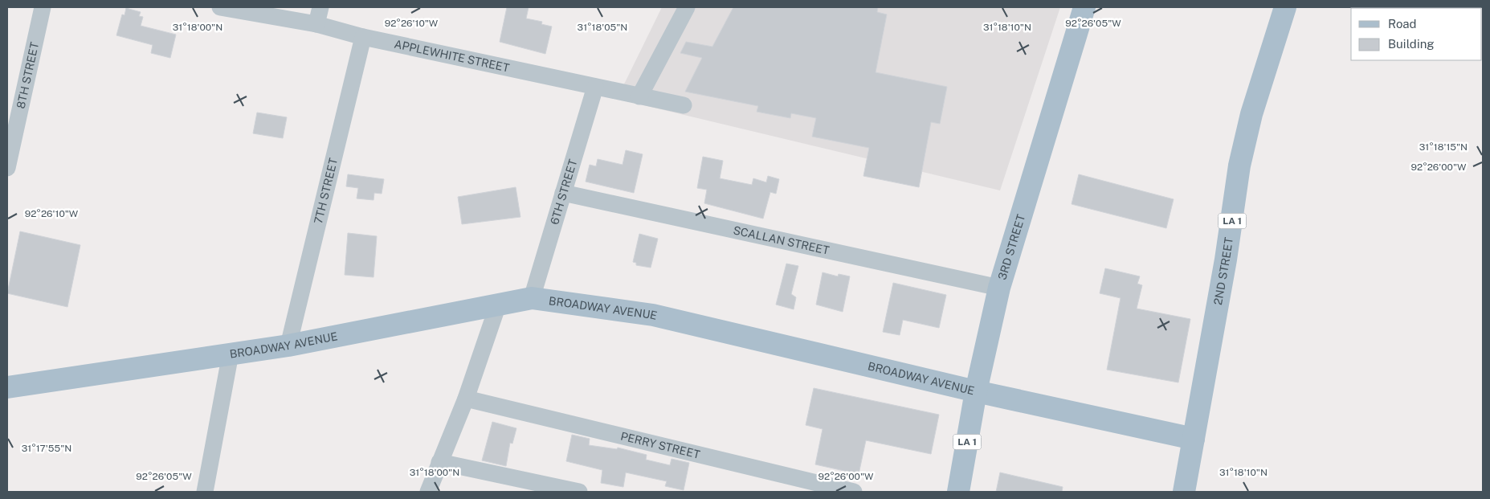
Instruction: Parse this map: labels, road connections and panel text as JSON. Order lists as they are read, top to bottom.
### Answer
{
  "streets": {
    "main road": [
      "LA 1",
      "3RD STREET",
      "2ND STREET",
      "BROADWAY AVENUE"
    ],
    "street": [
      "APPLEWHITE STREET",
      "8TH STREET",
      "7TH STREET",
      "6TH STREET",
      "SCALLAN STREET",
      "PERRY STREET"
    ]
  },
  "crossings": [
    ["APPLEWHITE STREET", "7TH STREET"],
    ["APPLEWHITE STREET", "6TH STREET"],
    ["7TH STREET", "BROADWAY AVENUE"],
    ["6TH STREET", "SCALLAN STREET"],
    ["6TH STREET", "BROADWAY AVENUE"],
    ["SCALLAN STREET", "3RD STREET"],
    ["3RD STREET", "BROADWAY AVENUE"],
    ["2ND STREET", "BROADWAY AVENUE"]
  ],
  "legend": ["Road", "Building"],
  "coordinates": [
    "92°26'10\"W",
    "92°26'05\"W",
    "31°18'00\"N",
    "31°18'05\"N",
    "31°18'10\"N",
    "31°18'15\"N",
    "92°26'00\"W",
    "31°17'55\"N"
  ]
}
